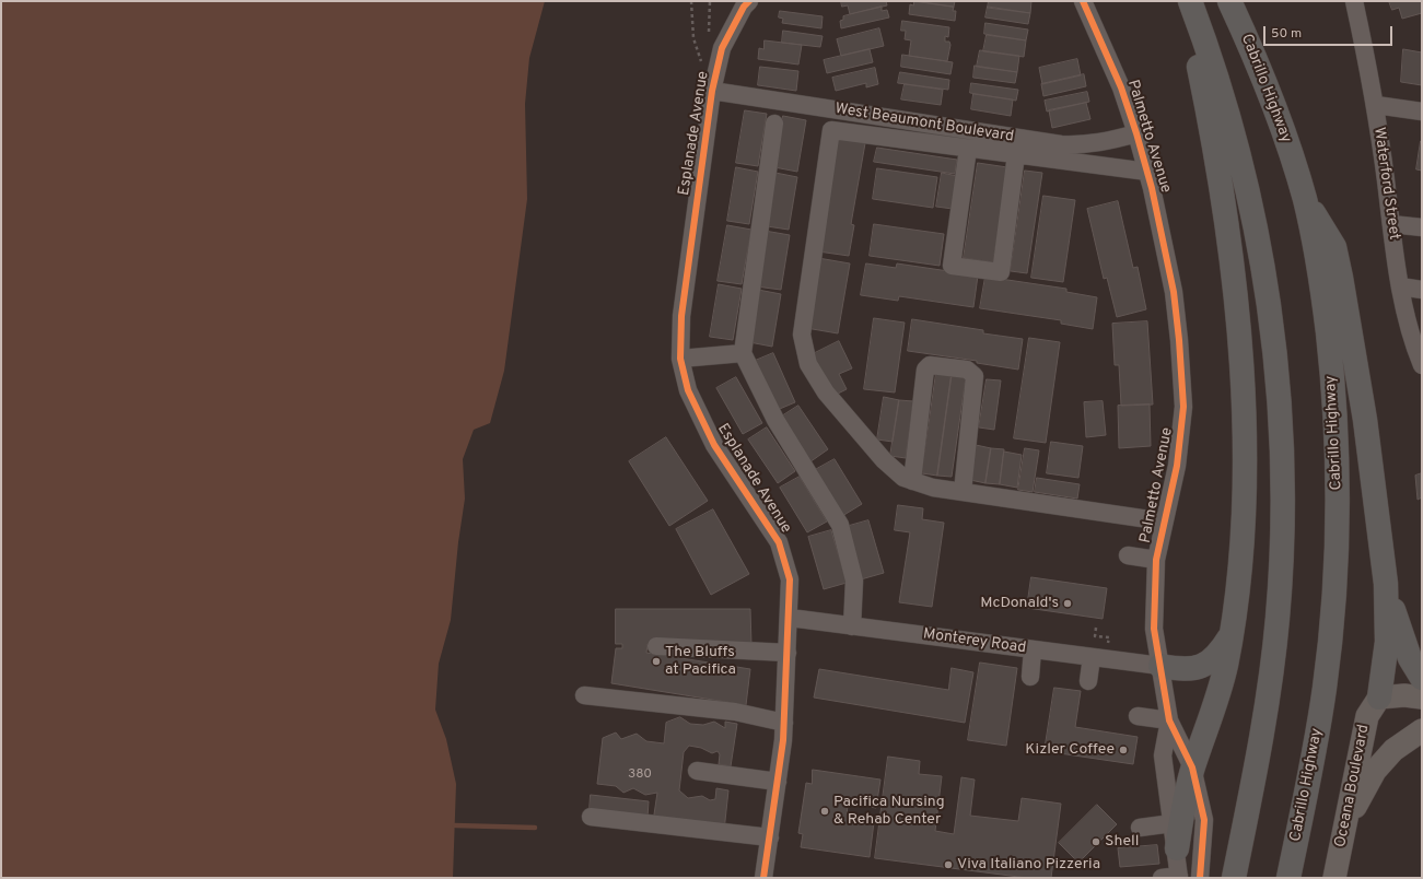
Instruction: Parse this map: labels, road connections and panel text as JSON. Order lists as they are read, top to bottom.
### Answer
{
  "streets": {
    "highway": ["Cabrillo Highway"],
    "main road": ["Oceana Boulevard"],
    "street": [
      "West Beaumont Boulevard",
      "Esplanade Avenue",
      "Palmetto Avenue",
      "Waterford Street",
      "Monterey Road"
    ]
  },
  "crossings": [
    ["West Beaumont Boulevard", "Esplanade Avenue"],
    ["West Beaumont Boulevard", "Palmetto Avenue"],
    ["Esplanade Avenue", "Monterey Road"],
    ["Palmetto Avenue", "Monterey Road"]
  ],
  "places": [
    "McDonald's",
    "The Bluffs at Pacifica",
    "Kizler Coffee",
    "Pacifica Nursing & Rehab Center",
    "Shell",
    "Viva Italiano Pizzeria"
  ],
  "house_numbers": ["380"],
  "scale_bar": "50 m"
}
